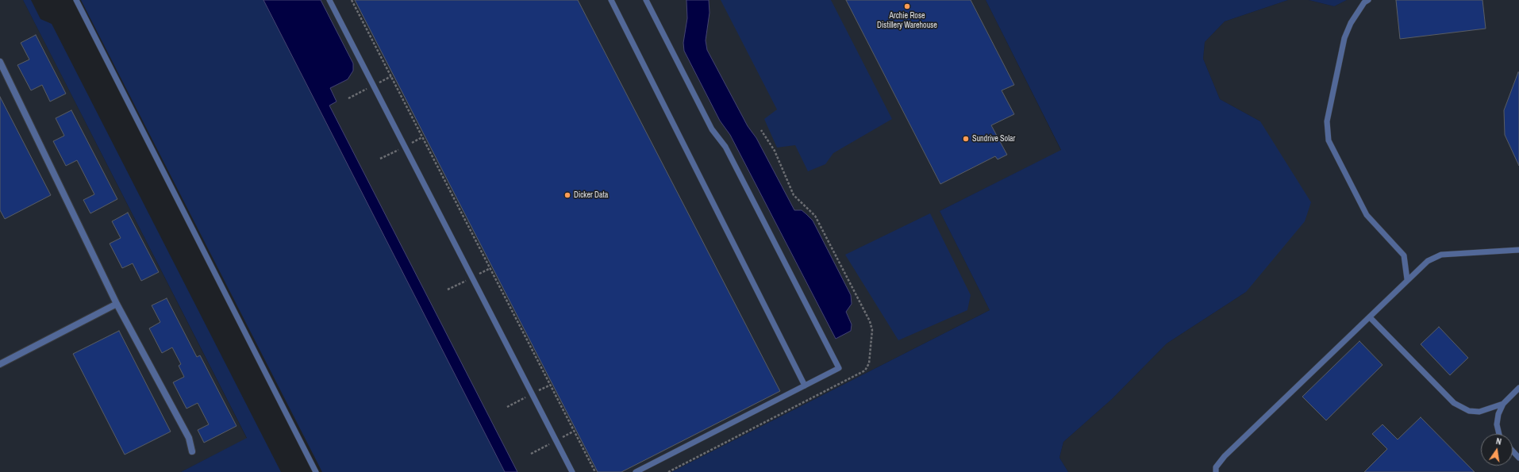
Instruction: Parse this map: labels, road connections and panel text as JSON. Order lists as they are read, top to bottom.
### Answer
{
  "places": ["Archie Rose Distillery Warehouse", "Sundrive Solar", "Dicker Data"],
  "north": "top"
}
